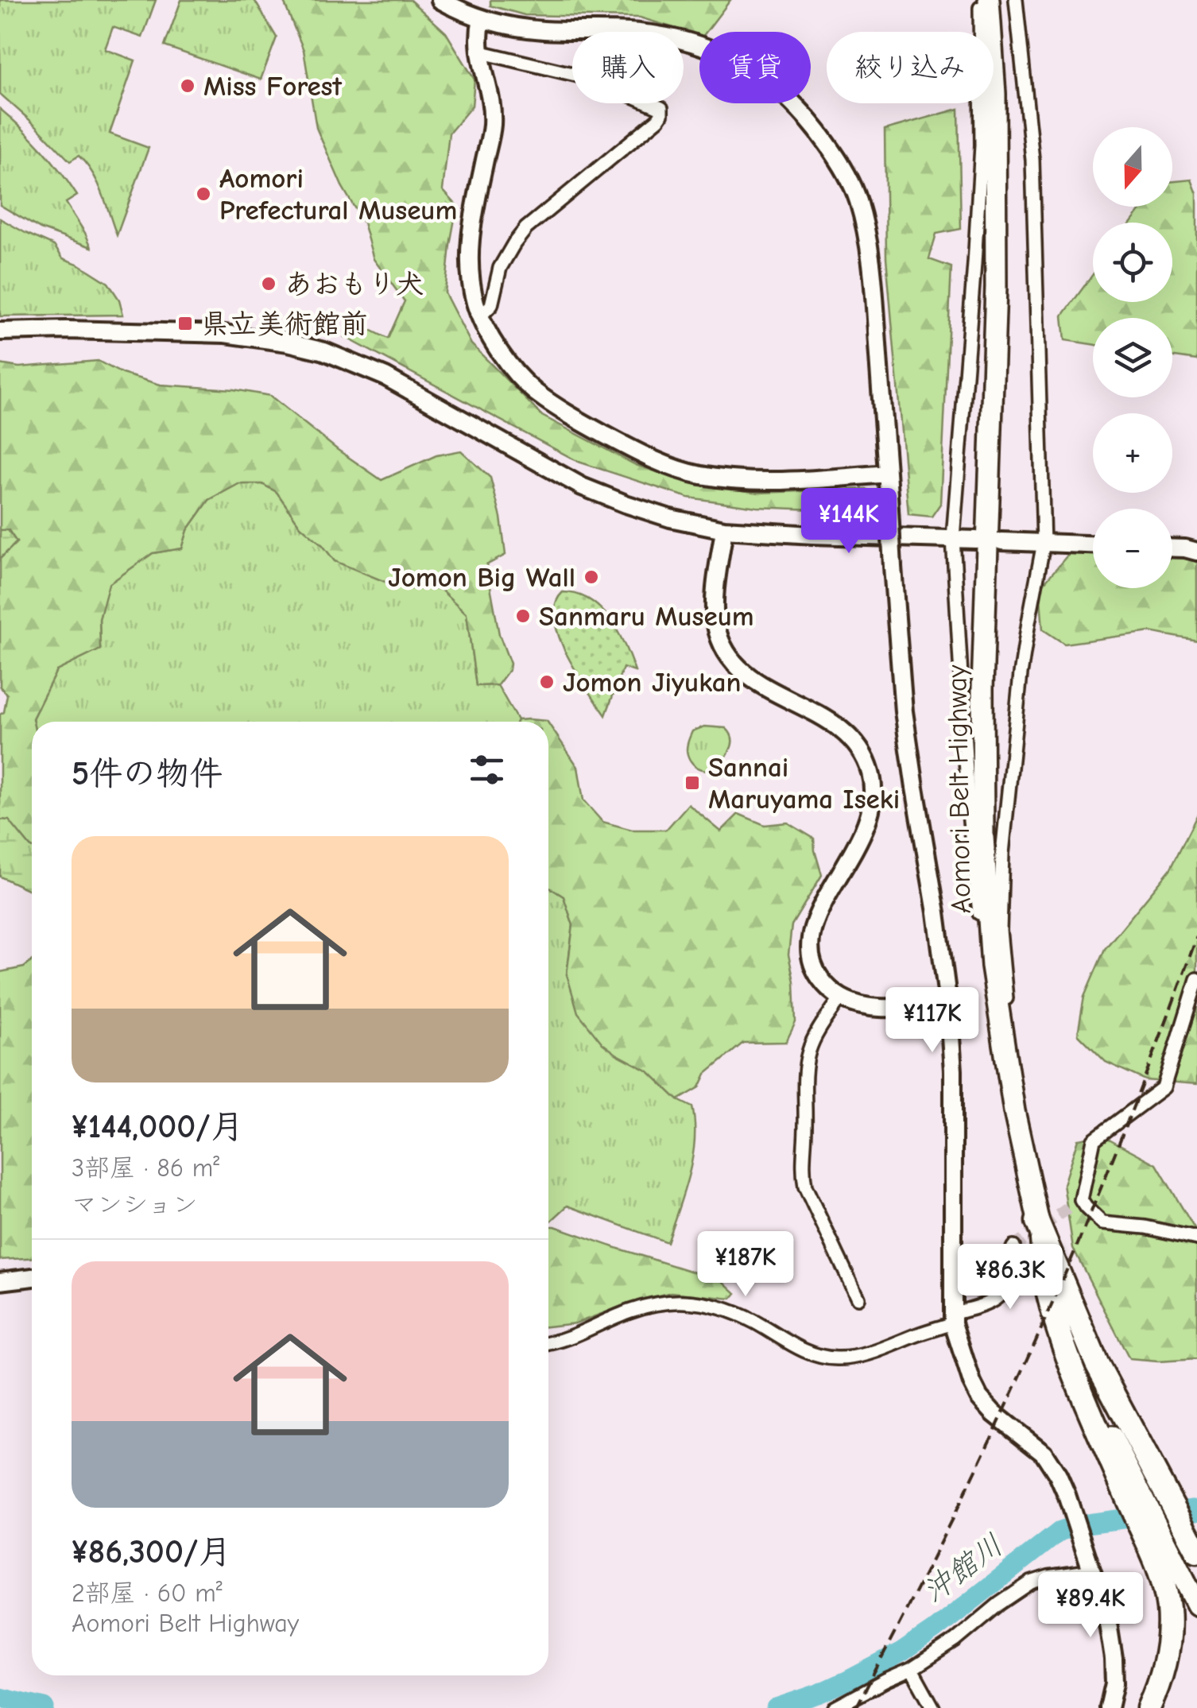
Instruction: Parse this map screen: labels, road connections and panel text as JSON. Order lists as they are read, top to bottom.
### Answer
{
  "streets": {
    "highway": ["Aomori Belt Highway"]
  },
  "water": ["沖館川"],
  "places": {
    "other": [
      "Miss Forest",
      "Aomori Prefectural Museum",
      "あおもり犬",
      "Jomon Big Wall",
      "Sanmaru Museum",
      "Jomon Jiyukan"
    ],
    "transit": ["県立美術館前", "Sannai Maruyama Iseki"]
  },
  "north": "bottom",
  "page": {
    "chip": ["購入", "賃貸", "絞り込み"],
    "map_buttons": ["+", "−"],
    "price": [
      "¥144K",
      "¥117K",
      "¥187K",
      "¥86.3K",
      "¥89.4K"
    ],
    "heading": "5件の物件",
    "list": [
      {
        "name": "¥144,000/月",
        "note": "3部屋 · 86 m² · マンション"
      },
      {
        "name": "¥86,300/月",
        "note": "2部屋 · 60 m² · Aomori Belt Highway"
      }
    ]
  }
}
